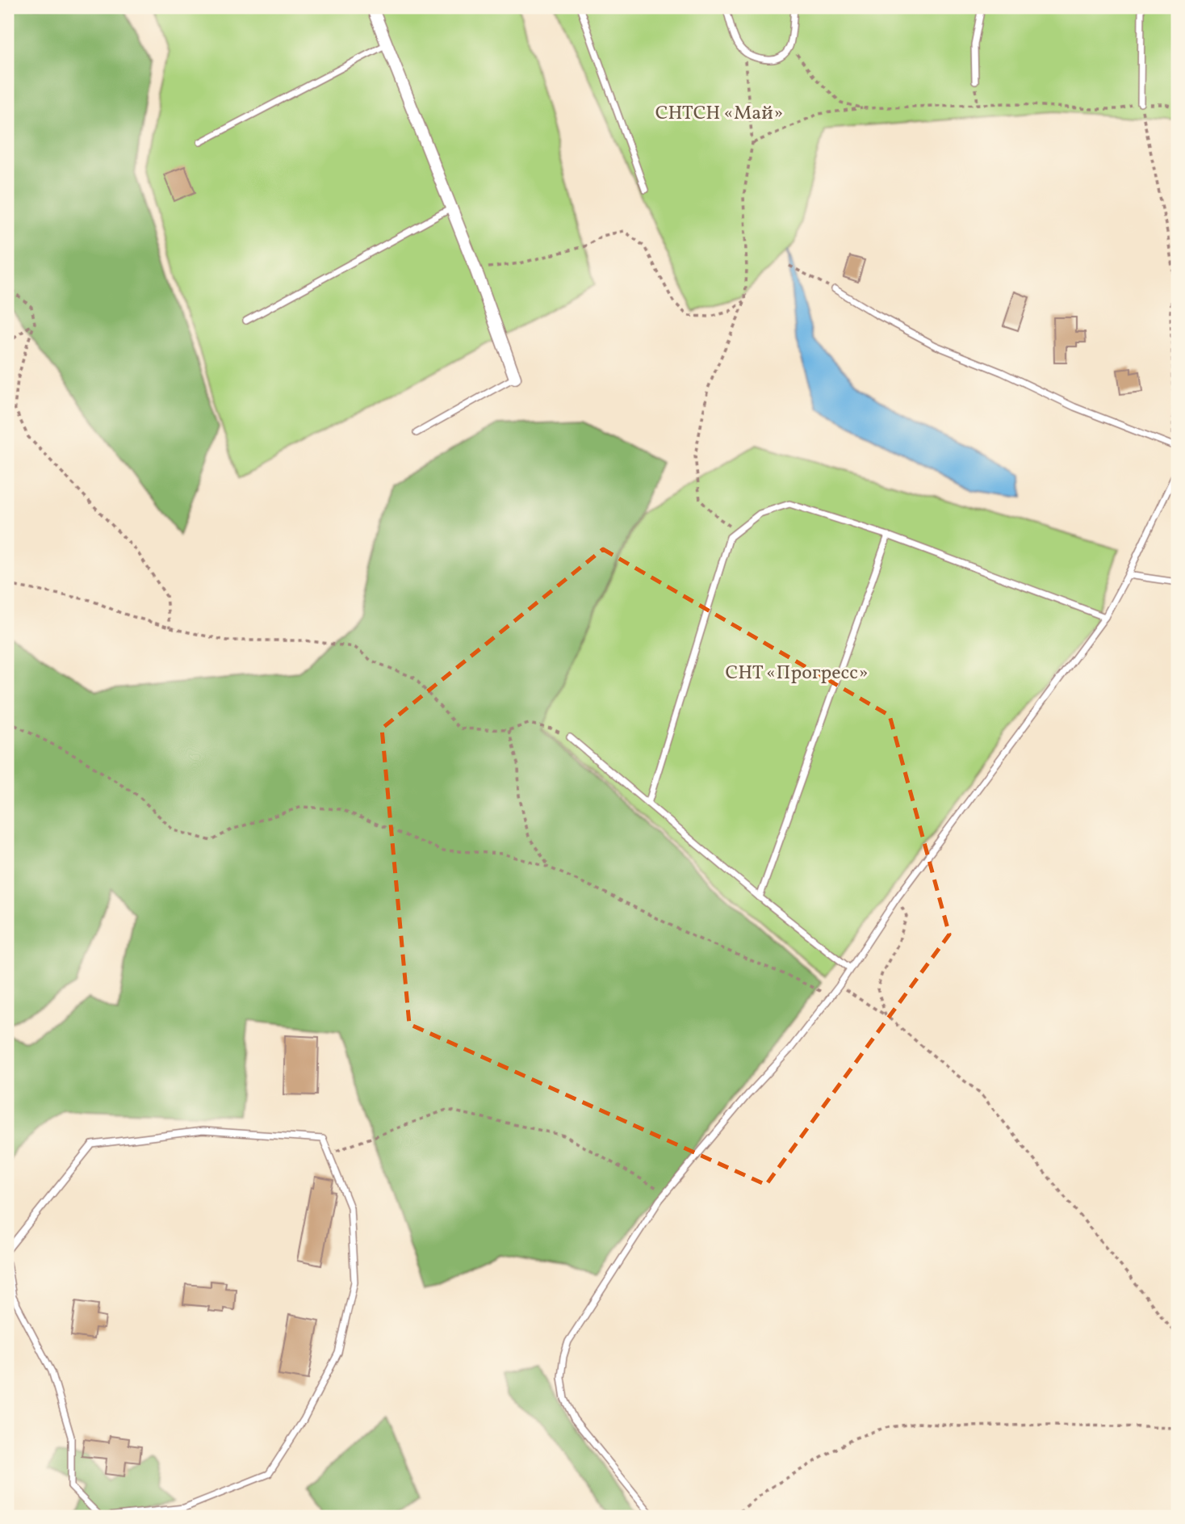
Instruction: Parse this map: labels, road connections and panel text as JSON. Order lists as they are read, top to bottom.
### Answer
{
  "parks": ["СНТСН «Май»", "СНТ «Прогресс»"]
}
